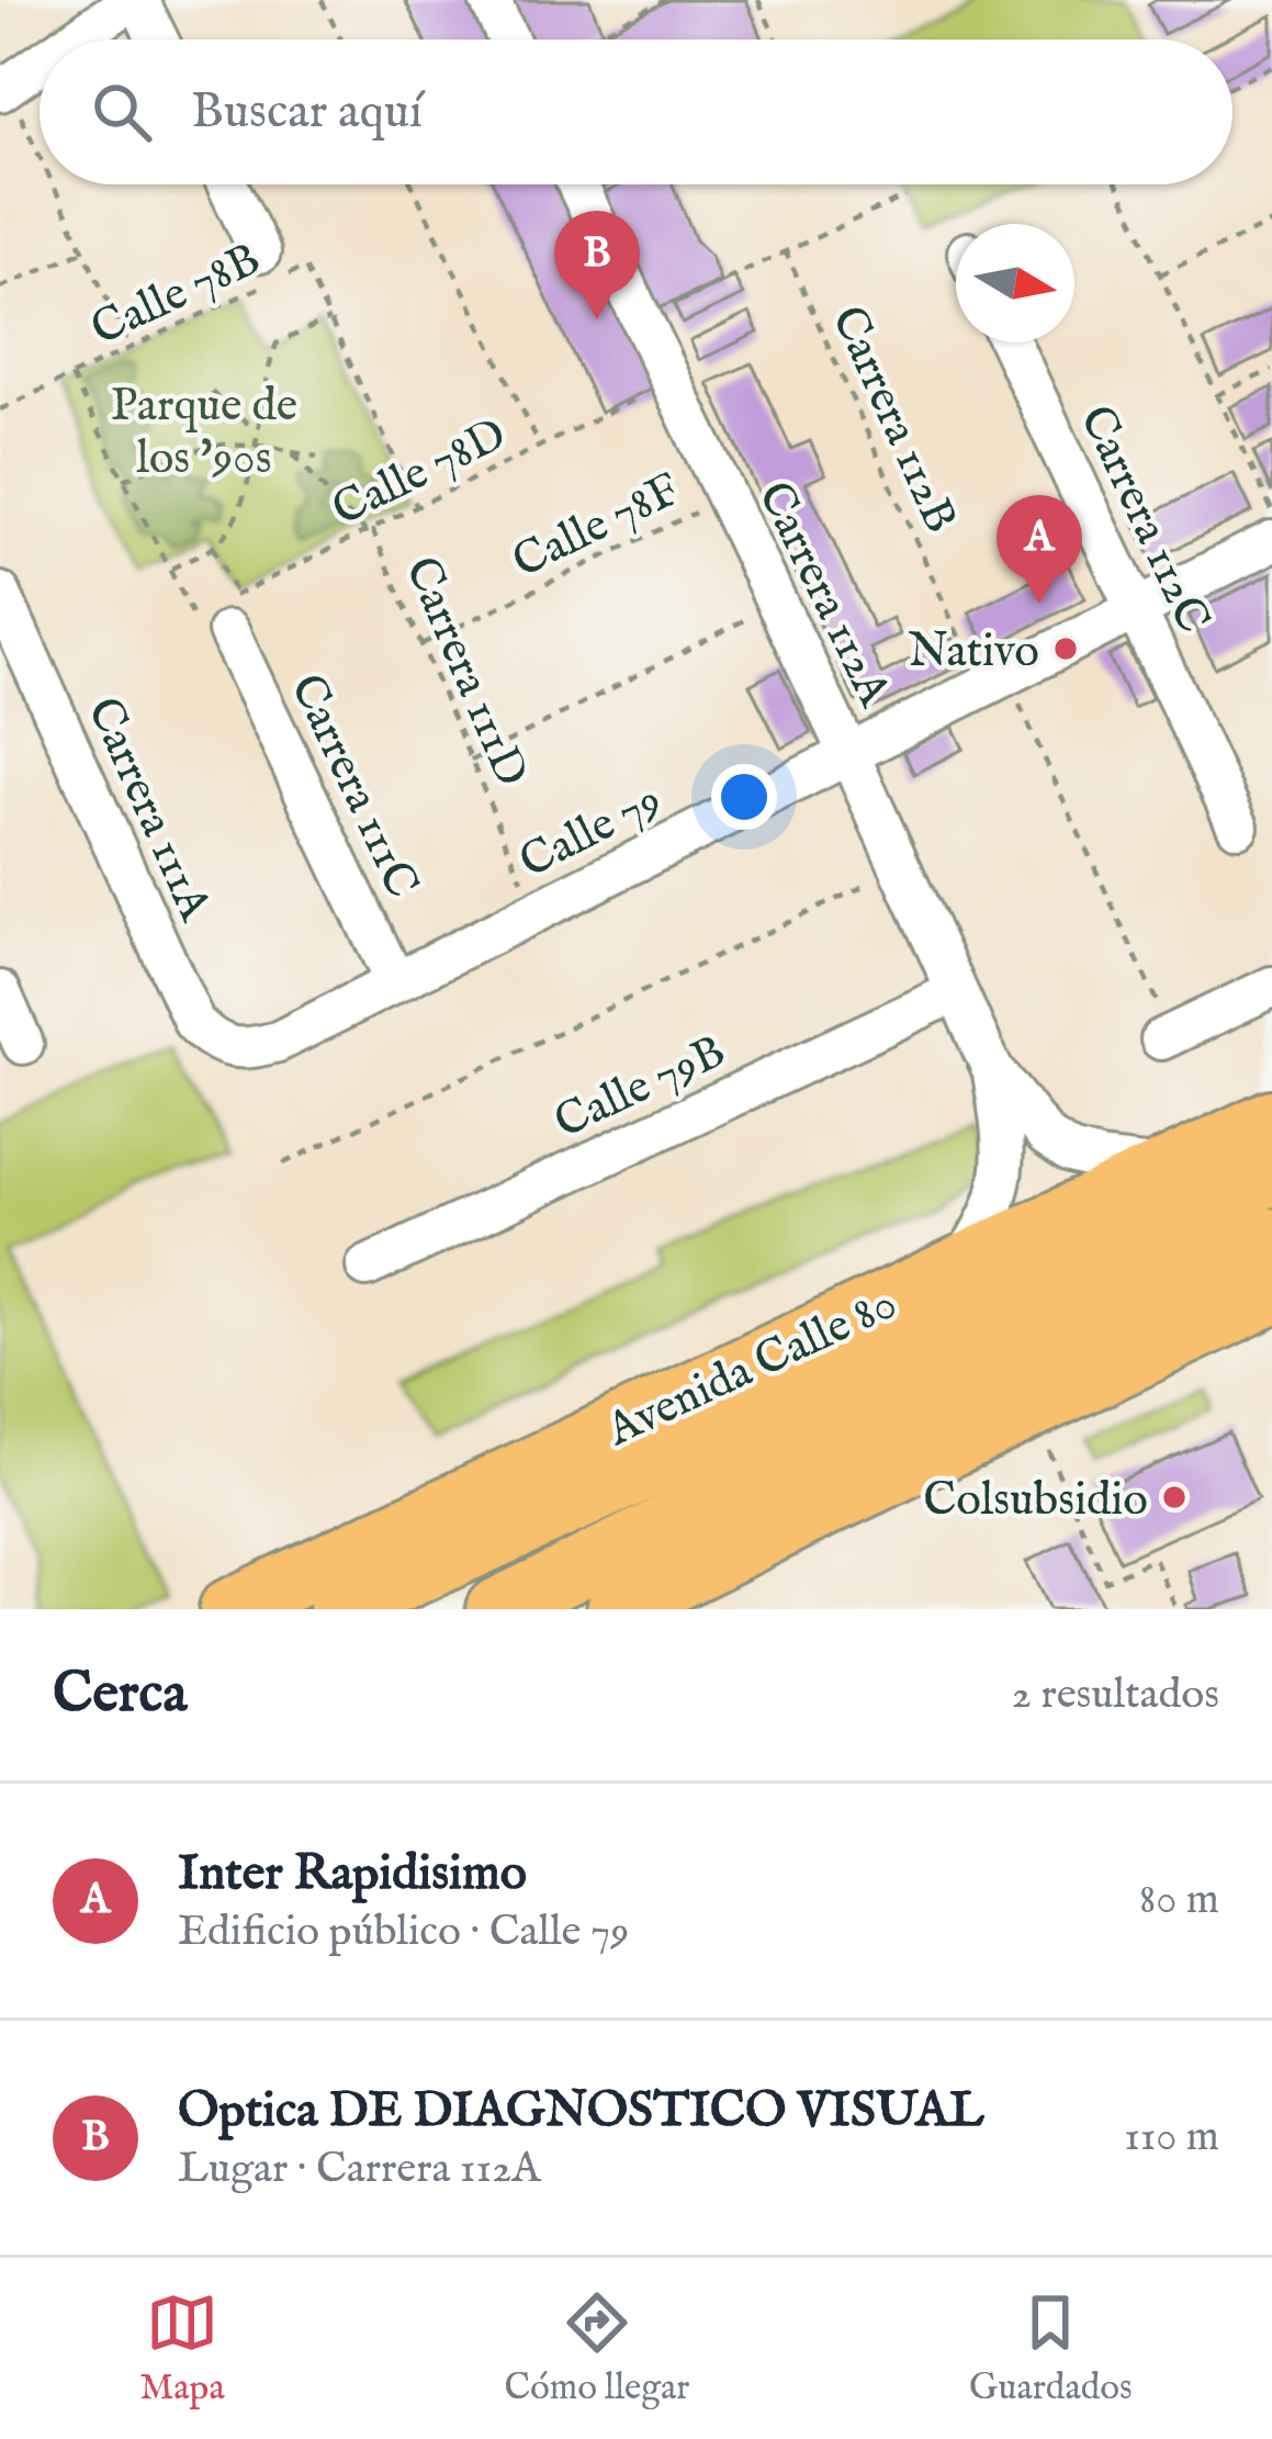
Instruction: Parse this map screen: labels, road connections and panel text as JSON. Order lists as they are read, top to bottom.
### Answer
{
  "streets": {
    "highway": ["Avenida Calle 80"],
    "street": [
      "Carrera 112C",
      "Carrera 112A",
      "Carrera 111C",
      "Carrera 111A",
      "Calle 79",
      "Calle 79B"
    ],
    "path": [
      "Calle 78B",
      "Carrera 112B",
      "Calle 78D",
      "Calle 78F",
      "Carrera 111D"
    ]
  },
  "crossings": [
    ["Carrera 112B", "Calle 79"],
    ["Calle 78D", "Carrera 112A"],
    ["Calle 78D", "Carrera 111D"],
    ["Calle 78D", "Carrera 111C"],
    ["Carrera 112C", "Calle 79"],
    ["Calle 78F", "Carrera 112A"],
    ["Calle 78F", "Carrera 111D"],
    ["Carrera 112A", "Calle 79"],
    ["Carrera 112A", "Calle 79B"],
    ["Carrera 112A", "Avenida Calle 80"],
    ["Carrera 111D", "Calle 79"],
    ["Carrera 111C", "Calle 79"],
    ["Carrera 111A", "Calle 79"]
  ],
  "parks": ["Parque de los '90s"],
  "places": ["Nativo", "Colsubsidio"],
  "north": "right",
  "page": {
    "search": "Buscar aquí",
    "pins": ["B", "A"],
    "heading": ["Cerca", "2 resultados"],
    "list": [
      {
        "mark": "A",
        "name": "Inter Rapidisimo",
        "note": "Edificio público · Calle 79",
        "value": "80 m"
      },
      {
        "mark": "B",
        "name": "Optica DE DIAGNOSTICO VISUAL",
        "note": "Lugar · Carrera 112A",
        "value": "110 m"
      }
    ],
    "nav": ["Mapa", "Cómo llegar", "Guardados"]
  }
}
